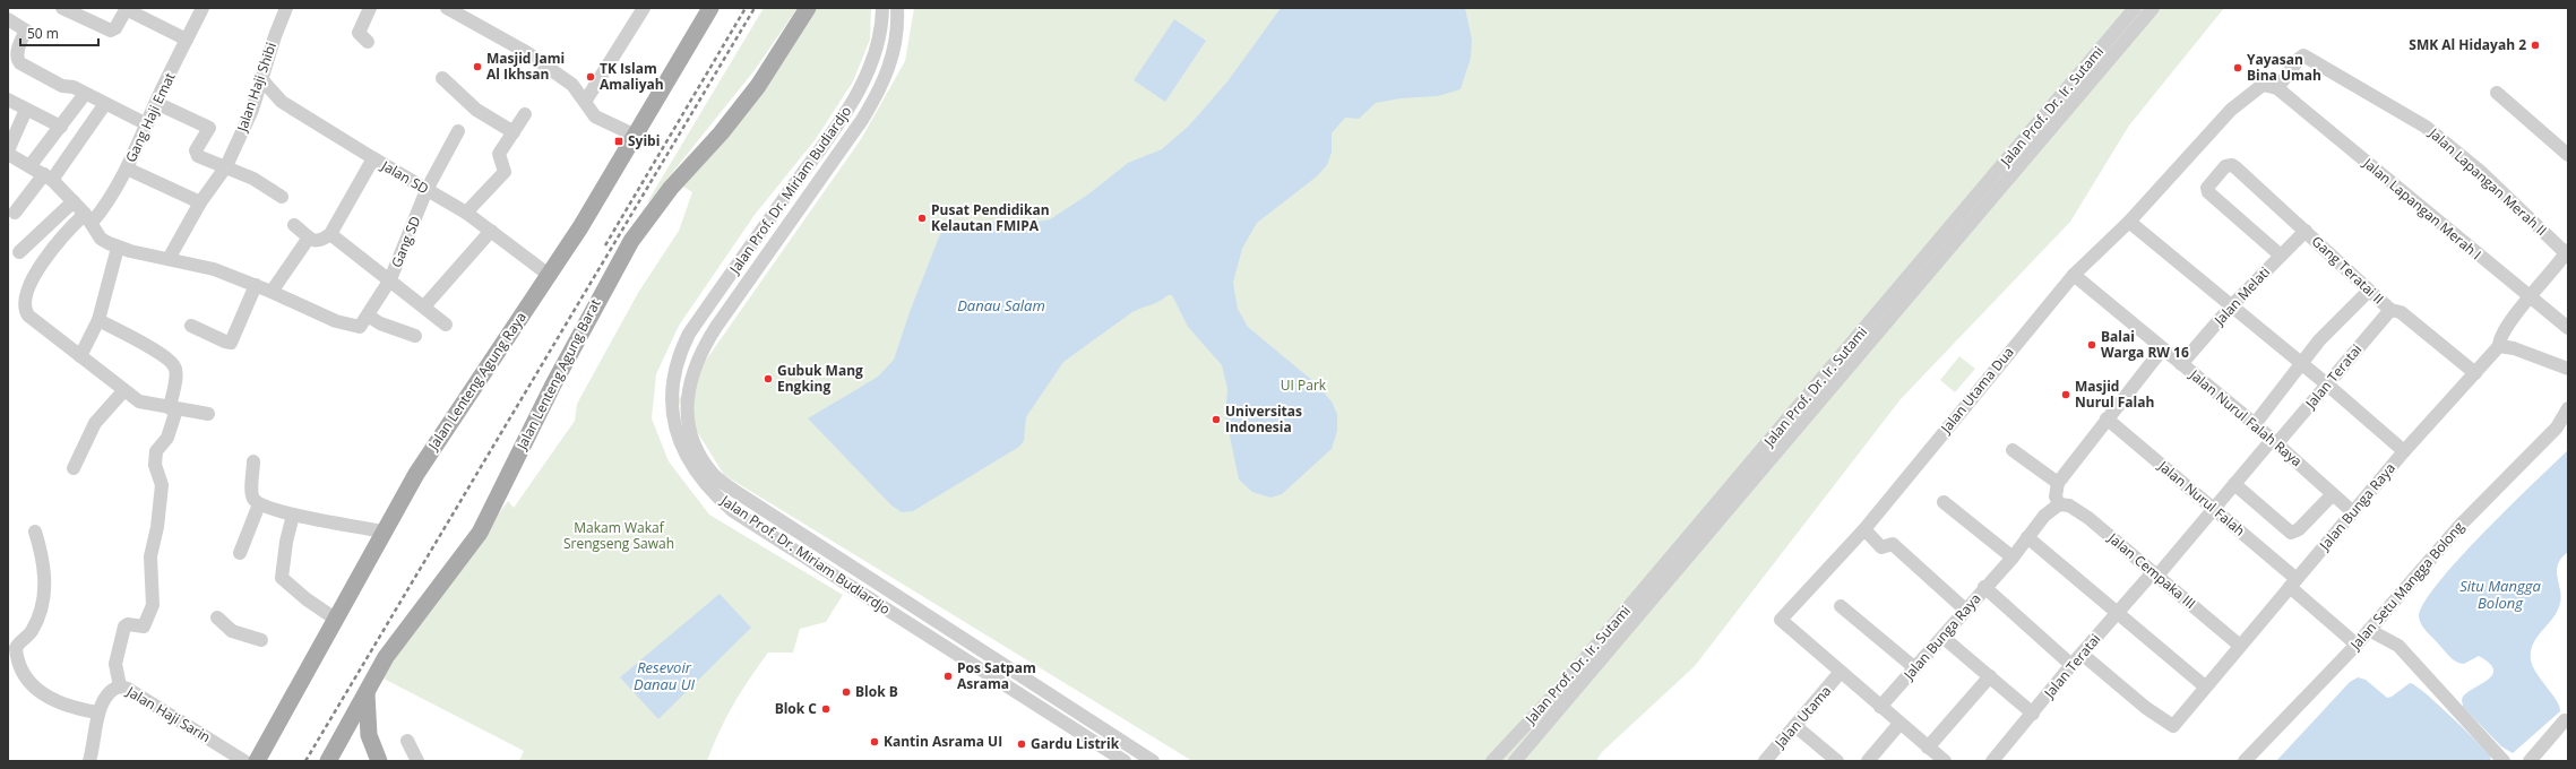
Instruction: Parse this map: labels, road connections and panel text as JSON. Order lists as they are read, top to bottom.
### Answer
{
  "streets": {
    "main road": ["Jalan Lenteng Agung Barat", "Jalan Lenteng Agung Raya"],
    "street": [
      "Jalan Haji Shibi",
      "Jalan Prof. Dr. Ir. Sutami",
      "Gang Haji Emat",
      "Jalan SD",
      "Jalan Lapangan Merah II",
      "Jalan Prof. Dr. Miriam Budiardjo",
      "Jalan Lapangan Merah I",
      "Gang SD",
      "Gang Teratai II",
      "Jalan Melati",
      "Jalan Teratai",
      "Jalan Utama Dua",
      "Jalan Nurul Falah Raya",
      "Jalan Nurul Falah",
      "Jalan Bunga Raya",
      "Jalan Cempaka III",
      "Jalan Setu Mangga Bolong",
      "Jalan Haji Sarin",
      "Jalan Utama"
    ]
  },
  "crossings": [
    ["Jalan Haji Shibi", "Jalan SD"],
    ["Jalan SD", "Gang SD"],
    ["Jalan SD", "Jalan Lenteng Agung Raya"],
    ["Jalan Lapangan Merah II", "Jalan Lapangan Merah I"],
    ["Jalan Lapangan Merah II", "Jalan Utama Dua"],
    ["Jalan Lapangan Merah II", "Jalan Bunga Raya"],
    ["Jalan Lapangan Merah I", "Jalan Utama Dua"],
    ["Jalan Lapangan Merah I", "Jalan Bunga Raya"],
    ["Gang Teratai II", "Jalan Melati"],
    ["Gang Teratai II", "Jalan Teratai"],
    ["Gang Teratai II", "Jalan Bunga Raya"],
    ["Jalan Melati", "Jalan Nurul Falah Raya"],
    ["Jalan Teratai", "Jalan Nurul Falah Raya"],
    ["Jalan Teratai", "Jalan Nurul Falah"],
    ["Jalan Teratai", "Jalan Bunga Raya"],
    ["Jalan Teratai", "Jalan Cempaka III"],
    ["Jalan Utama Dua", "Jalan Nurul Falah Raya"],
    ["Jalan Utama Dua", "Jalan Bunga Raya"],
    ["Jalan Utama Dua", "Jalan Utama"],
    ["Jalan Nurul Falah Raya", "Jalan Bunga Raya"],
    ["Jalan Nurul Falah", "Jalan Bunga Raya"],
    ["Jalan Nurul Falah", "Jalan Setu Mangga Bolong"],
    ["Jalan Bunga Raya", "Jalan Cempaka III"]
  ],
  "water": ["Danau Salam", "Situ Mangga Bolong", "Resevoir Danau UI"],
  "parks": ["UI Park", "Makam Wakaf Srengseng Sawah"],
  "places": {
    "other": [
      "SMK Al Hidayah 2",
      "Masjid Jami Al Ikhsan",
      "Yayasan Bina Umah",
      "TK Islam Amaliyah",
      "Pusat Pendidikan Kelautan FMIPA",
      "Balai Warga RW 16",
      "Gubuk Mang Engking",
      "Masjid Nurul Falah",
      "Universitas Indonesia",
      "Pos Satpam Asrama",
      "Blok B",
      "Blok C",
      "Kantin Asrama UI",
      "Gardu Listrik"
    ],
    "transit": ["Syibi"]
  },
  "scale_bar": "50 m"
}
